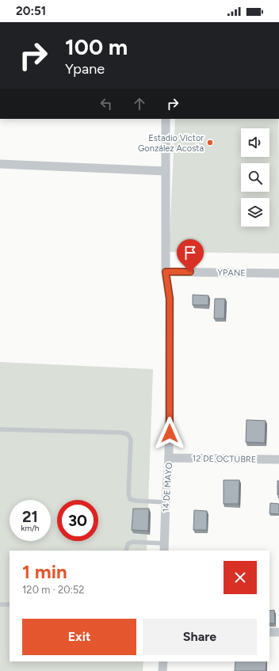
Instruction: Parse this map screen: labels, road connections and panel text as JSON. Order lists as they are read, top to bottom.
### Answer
{
  "streets": {
    "street": ["YPANE", "12 DE OCTUBRE", "14 DE MAYO"]
  },
  "crossings": [
    ["YPANE", "14 DE MAYO"],
    ["12 DE OCTUBRE", "14 DE MAYO"]
  ],
  "places": ["Estadio Víctor González Acosta"],
  "page": {
    "status": "20:51",
    "turn": ["100 m", "Ypane"],
    "speed": "21 km/h",
    "limit": "30",
    "heading": ["1 min", "120 m · 20:52"],
    "buttons": ["Exit", "Share"]
  }
}
